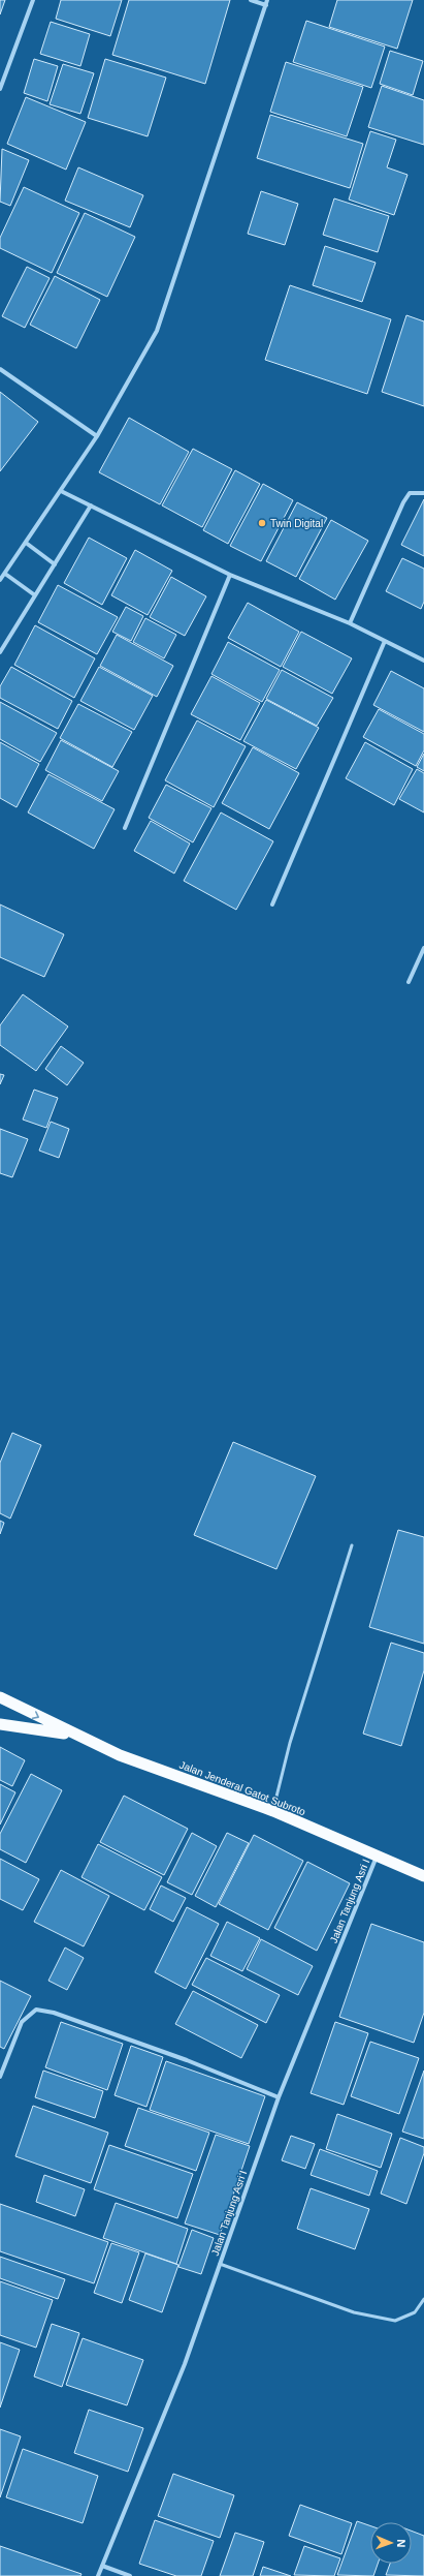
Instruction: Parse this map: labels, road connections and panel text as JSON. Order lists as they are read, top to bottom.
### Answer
{
  "streets": {
    "highway": ["Jalan Jenderal Gatot Subroto"],
    "street": ["Jalan Tanjung Asri I"]
  },
  "crossings": [
    ["Jalan Jenderal Gatot Subroto", "Jalan Tanjung Asri I"]
  ],
  "places": ["Twin Digital"],
  "north": "right"
}
